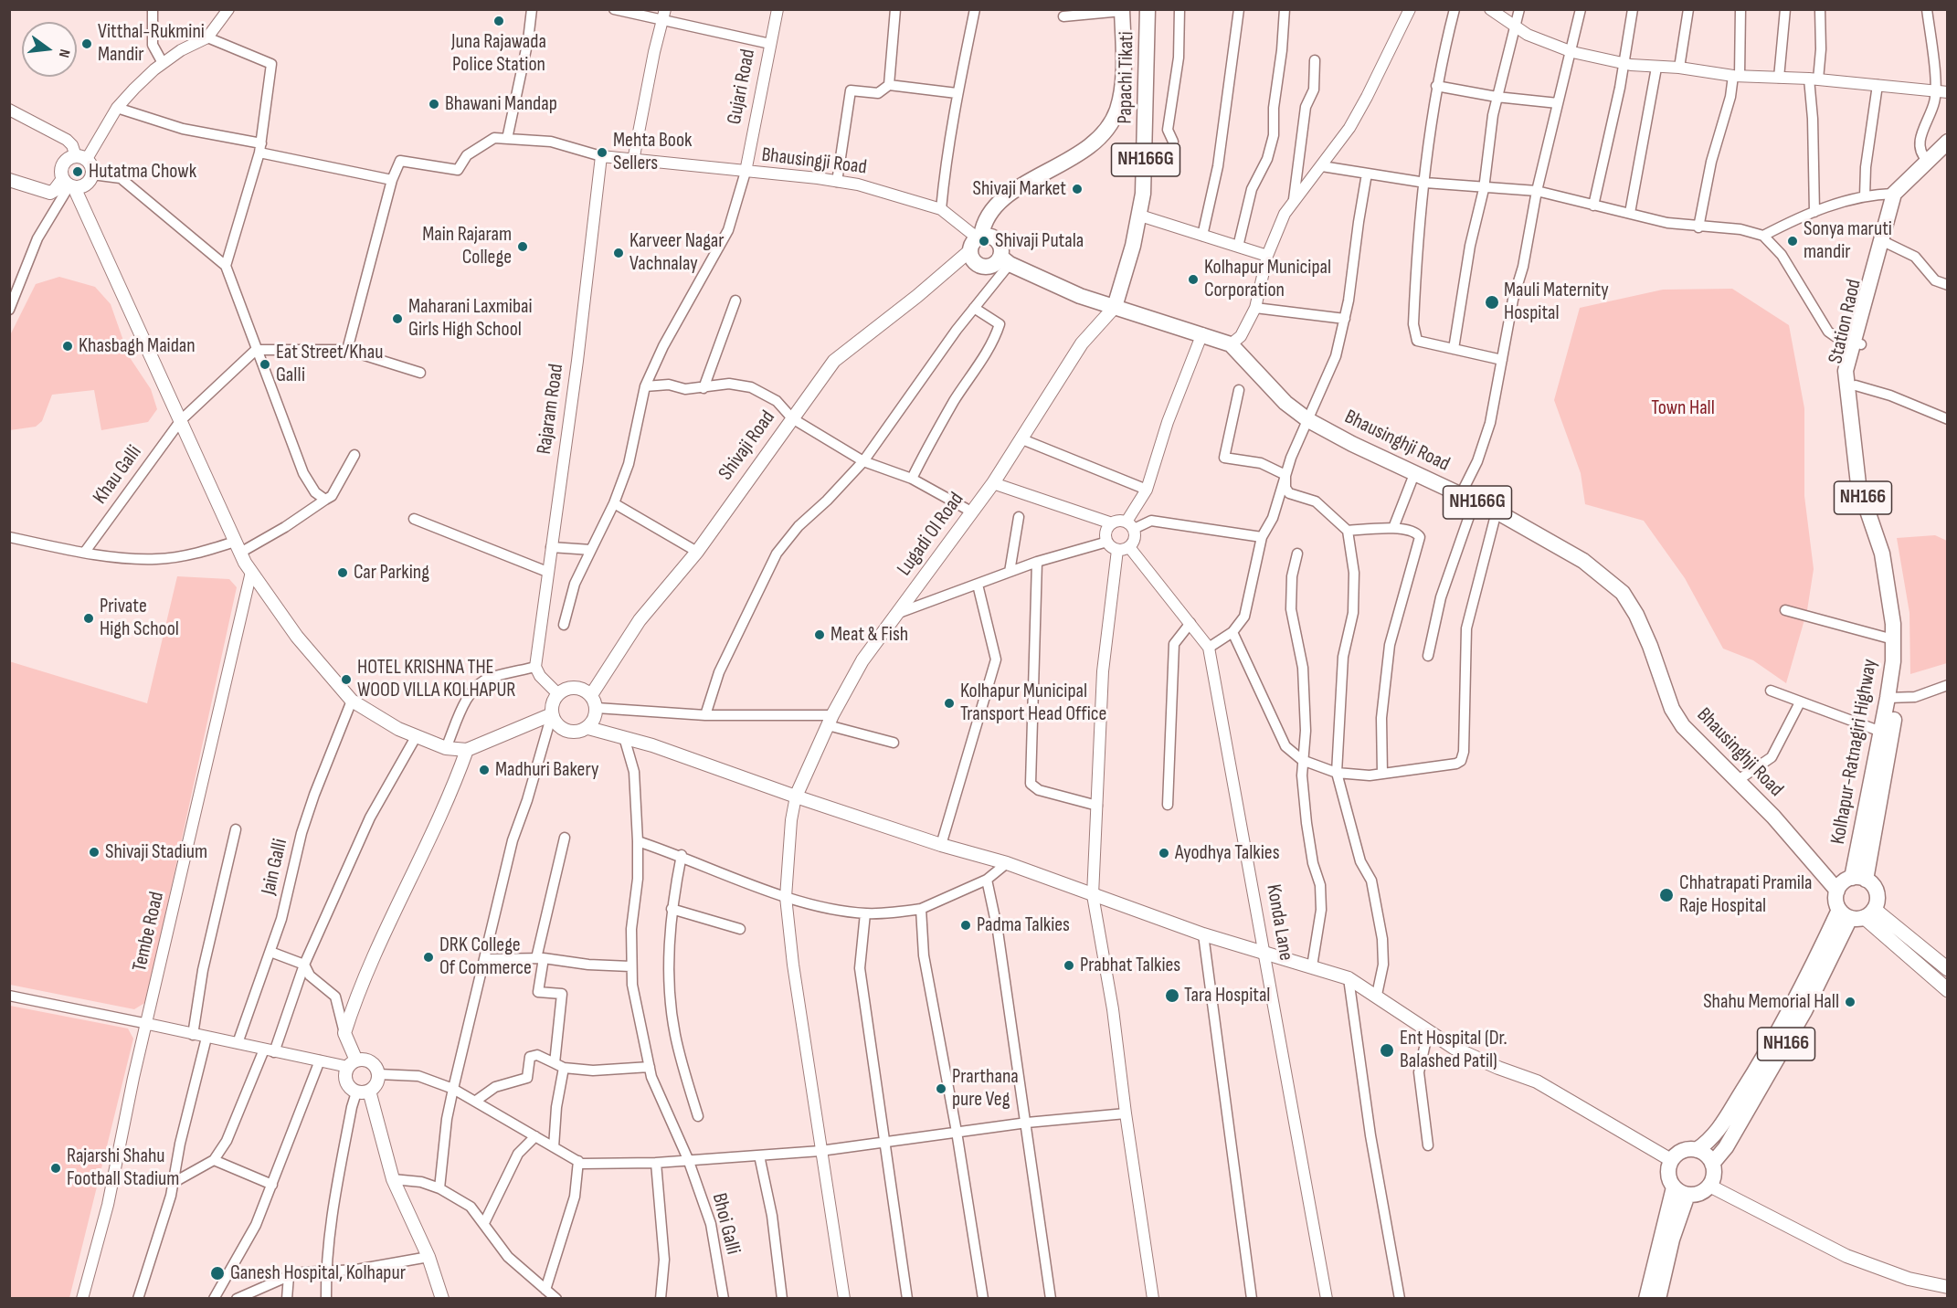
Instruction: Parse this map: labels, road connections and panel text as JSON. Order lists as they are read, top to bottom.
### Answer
{
  "streets": {
    "highway": [
      "Papachi Tikati",
      "NH166G",
      "Station Raod",
      "Bhausinghji Road",
      "NH166",
      "Kolhapur-Ratnagiri Highway"
    ],
    "main road": ["Shivaji Road", "Lugadi Ol Road"],
    "street": [
      "Gujari Road",
      "Bhausingji Road",
      "Rajaram Road",
      "Khau Galli",
      "Jain Galli",
      "Konda Lane",
      "Tembe Road",
      "Bhoi Galli"
    ]
  },
  "crossings": [
    ["Papachi Tikati", "Bhausinghji Road"],
    ["Papachi Tikati", "Lugadi Ol Road"],
    ["Gujari Road", "Bhausingji Road"],
    ["NH166G", "Bhausingji Road"],
    ["NH166G", "Bhausinghji Road"],
    ["NH166G", "Shivaji Road"],
    ["Bhausingji Road", "Rajaram Road"],
    ["Bhausingji Road", "Bhausinghji Road"],
    ["Bhausingji Road", "Shivaji Road"],
    ["Station Raod", "Bhausinghji Road"],
    ["Station Raod", "NH166"],
    ["Station Raod", "Kolhapur-Ratnagiri Highway"],
    ["Bhausinghji Road", "Shivaji Road"],
    ["Bhausinghji Road", "NH166"],
    ["Bhausinghji Road", "Lugadi Ol Road"],
    ["Bhausinghji Road", "Kolhapur-Ratnagiri Highway"],
    ["NH166", "Kolhapur-Ratnagiri Highway"]
  ],
  "parks": ["Town Hall"],
  "places": [
    "Juna Rajawada Police Station",
    "Vitthal-Rukmini Mandir",
    "Bhawani Mandap",
    "Mehta Book Sellers",
    "Hutatma Chowk",
    "Shivaji Market",
    "Shivaji Putala",
    "Sonya maruti mandir",
    "Main Rajaram College",
    "Karveer Nagar Vachnalay",
    "Kolhapur Municipal Corporation",
    "Mauli Maternity Hospital",
    "Maharani Laxmibai Girls High School",
    "Khasbagh Maidan",
    "Eat Street/Khau Galli",
    "Car Parking",
    "Private High School",
    "Meat & Fish",
    "HOTEL KRISHNA THE WOOD VILLA KOLHAPUR",
    "Kolhapur Municipal Transport Head Office",
    "Madhuri Bakery",
    "Shivaji Stadium",
    "Ayodhya Talkies",
    "Chhatrapati Pramila Raje Hospital",
    "Padma Talkies",
    "DRK College Of Commerce",
    "Prabhat Talkies",
    "Tara Hospital",
    "Shahu Memorial Hall",
    "Ent Hospital (Dr. Balashed Patil)",
    "Prarthana pure Veg",
    "Rajarshi Shahu Football Stadium",
    "Ganesh Hospital, Kolhapur"
  ],
  "north": "right"
}
